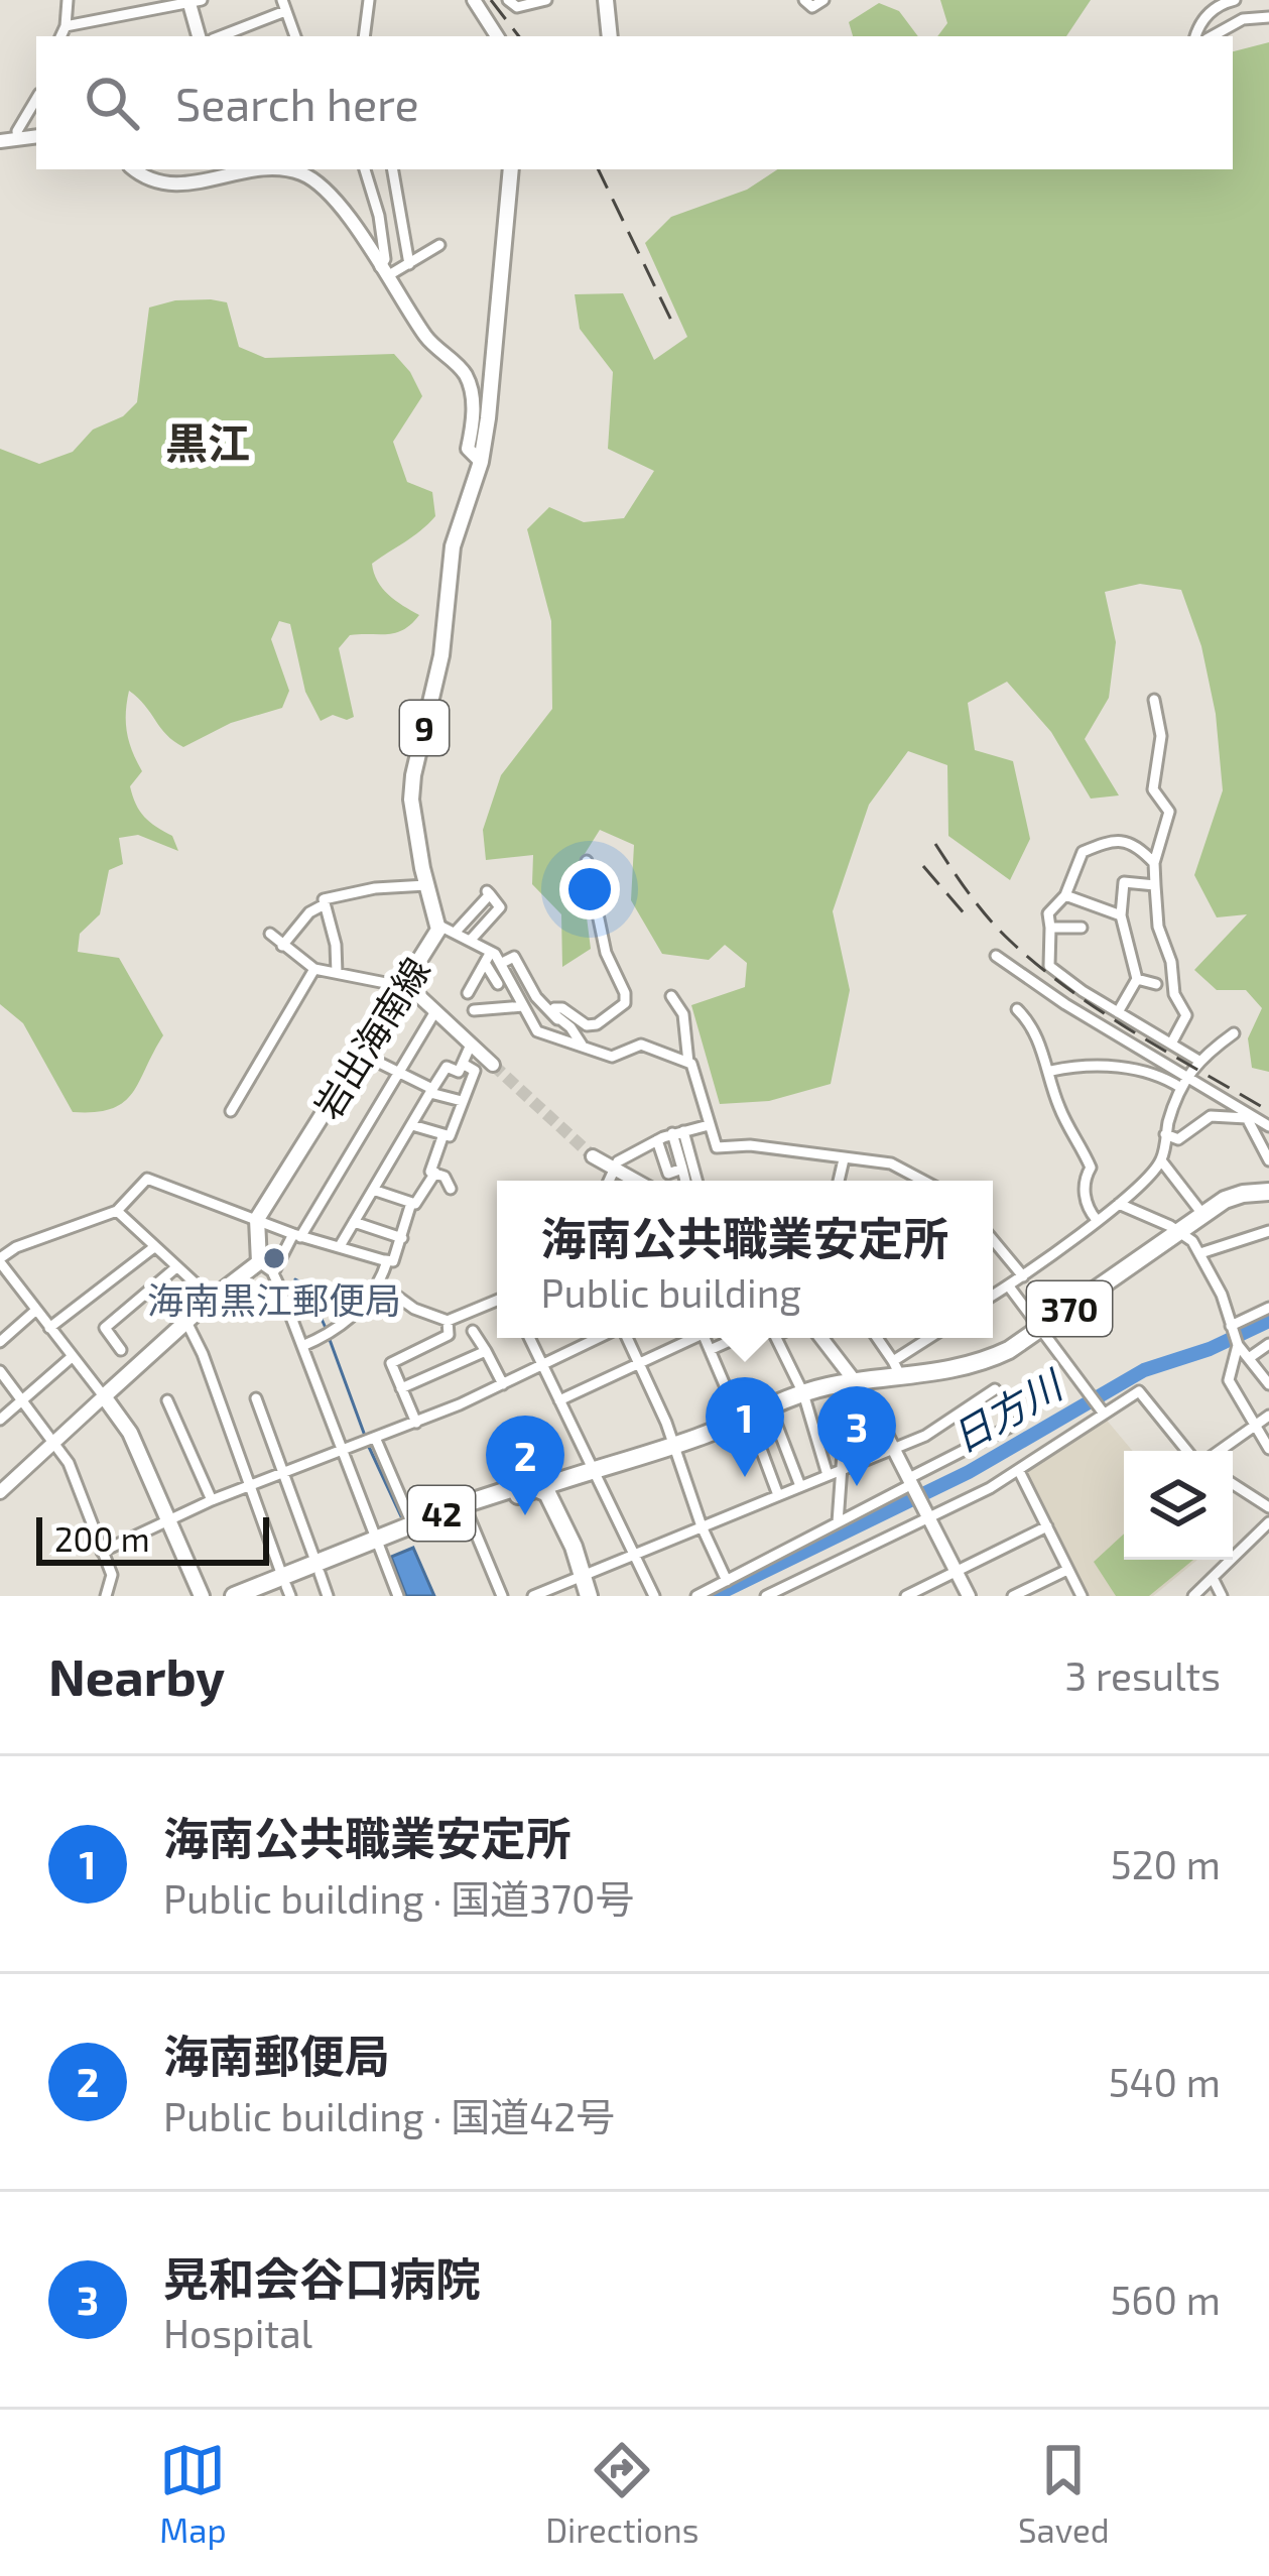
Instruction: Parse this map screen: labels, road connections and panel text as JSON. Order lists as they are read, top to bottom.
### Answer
{
  "streets": {
    "highway": ["370", "42"],
    "main road": ["9", "岩出海南線"]
  },
  "crossings": [
    ["370", "42"]
  ],
  "districts": ["黒江"],
  "water": ["日方川"],
  "places": ["海南黒江郵便局"],
  "scale_bar": "200 m",
  "page": {
    "search": "Search here",
    "popup": ["海南公共職業安定所", "Public building"],
    "pins": ["1", "3", "2"],
    "scale": "200 m",
    "heading": ["Nearby", "3 results"],
    "list": [
      {
        "mark": "1",
        "name": "海南公共職業安定所",
        "note": "Public building · 国道370号",
        "value": "520 m"
      },
      {
        "mark": "2",
        "name": "海南郵便局",
        "note": "Public building · 国道42号",
        "value": "540 m"
      },
      {
        "mark": "3",
        "name": "晃和会谷口病院",
        "note": "Hospital",
        "value": "560 m"
      }
    ],
    "nav": ["Map", "Directions", "Saved"]
  }
}
